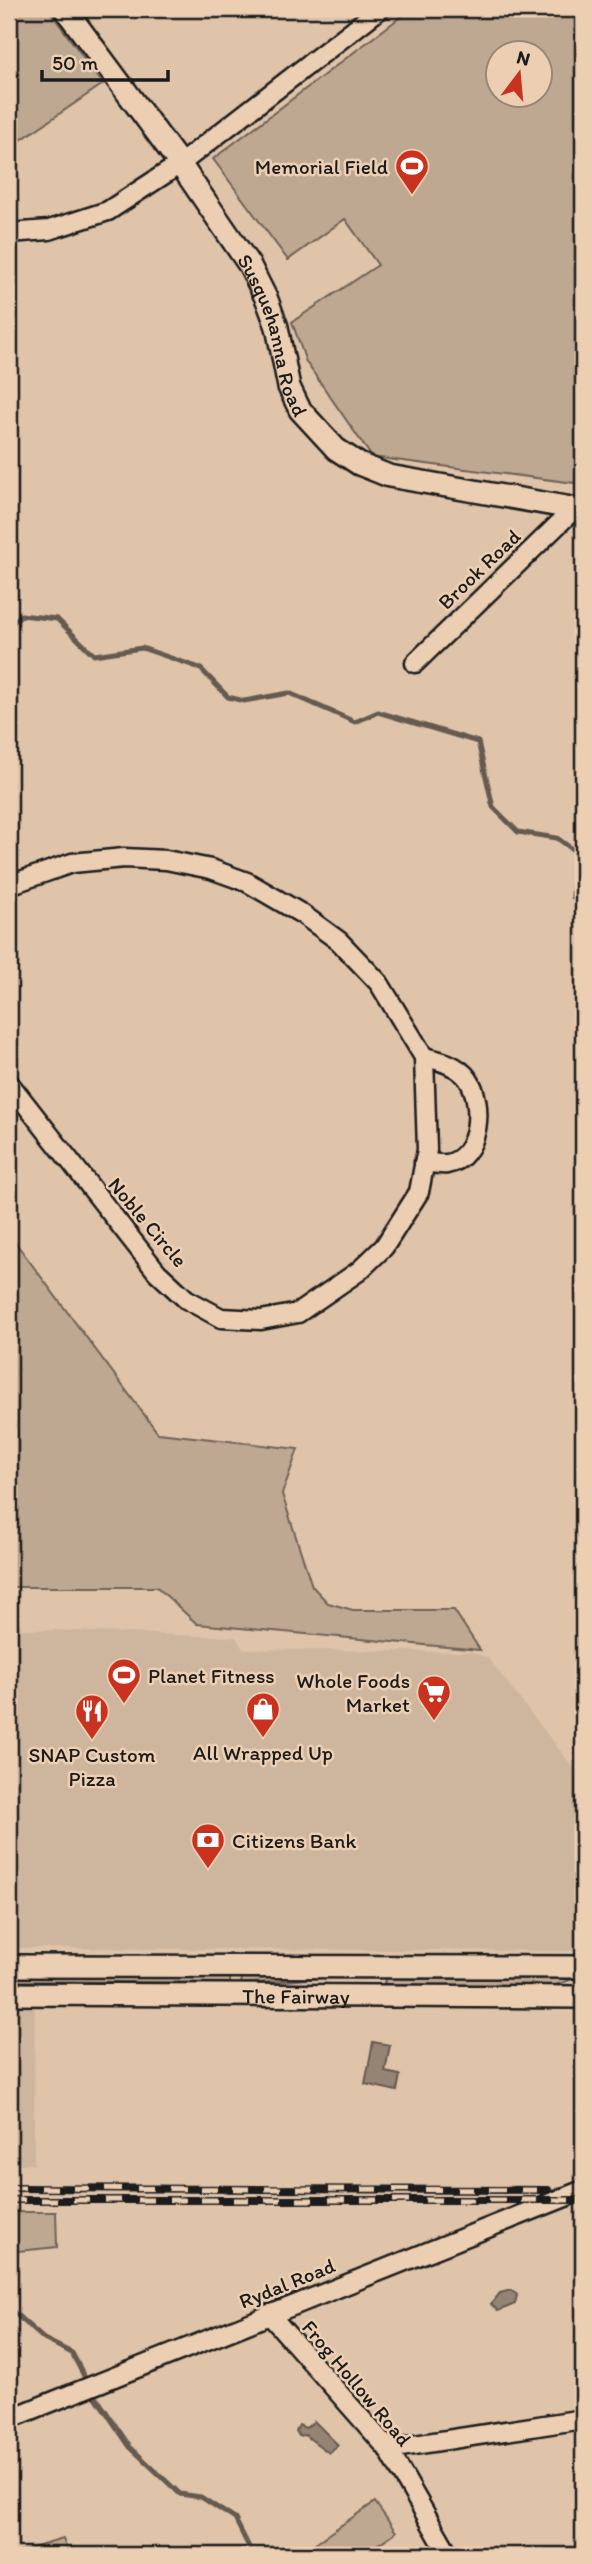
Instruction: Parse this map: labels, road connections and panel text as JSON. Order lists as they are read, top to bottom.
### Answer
{
  "streets": {
    "main road": ["Susquehanna Road", "The Fairway"],
    "street": [
      "Brook Road",
      "Noble Circle",
      "Rydal Road",
      "Frog Hollow Road"
    ]
  },
  "crossings": [
    ["Susquehanna Road", "Brook Road"],
    ["Rydal Road", "Frog Hollow Road"]
  ],
  "places": {
    "sports": ["Memorial Field", "Planet Fitness"],
    "supermarket": ["Whole Foods Market"],
    "shop": ["All Wrapped Up"],
    "restaurant": ["SNAP Custom Pizza"],
    "bank": ["Citizens Bank"]
  },
  "scale_bar": "50 m",
  "north": "top"
}
